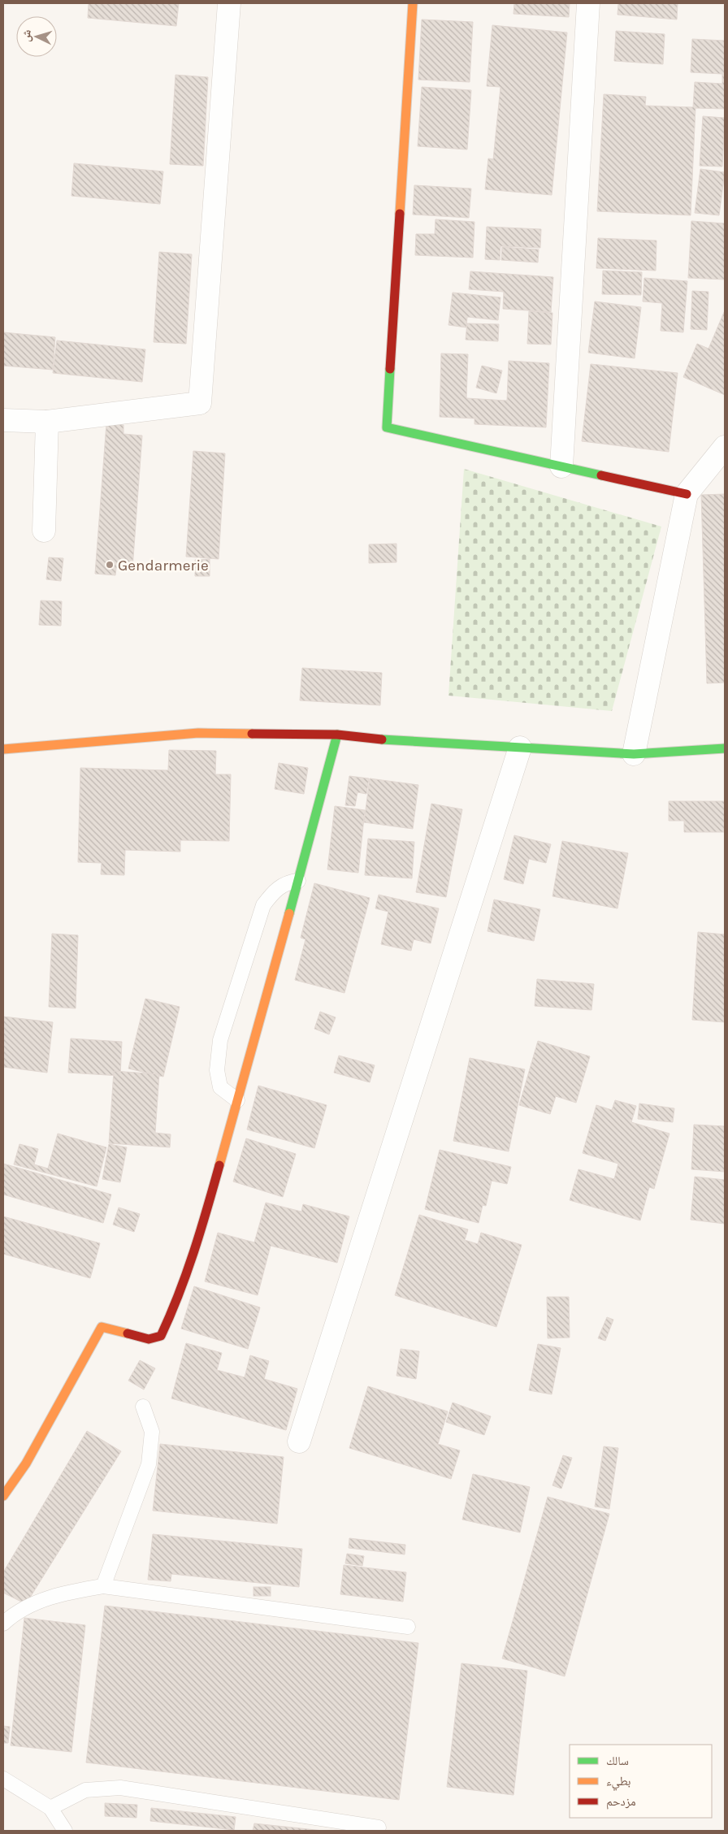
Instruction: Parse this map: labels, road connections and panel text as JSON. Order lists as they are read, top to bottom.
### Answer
{
  "places": ["Gendarmerie"],
  "legend": ["سالك", "بطيء", "مزدحم"],
  "north": "left"
}
